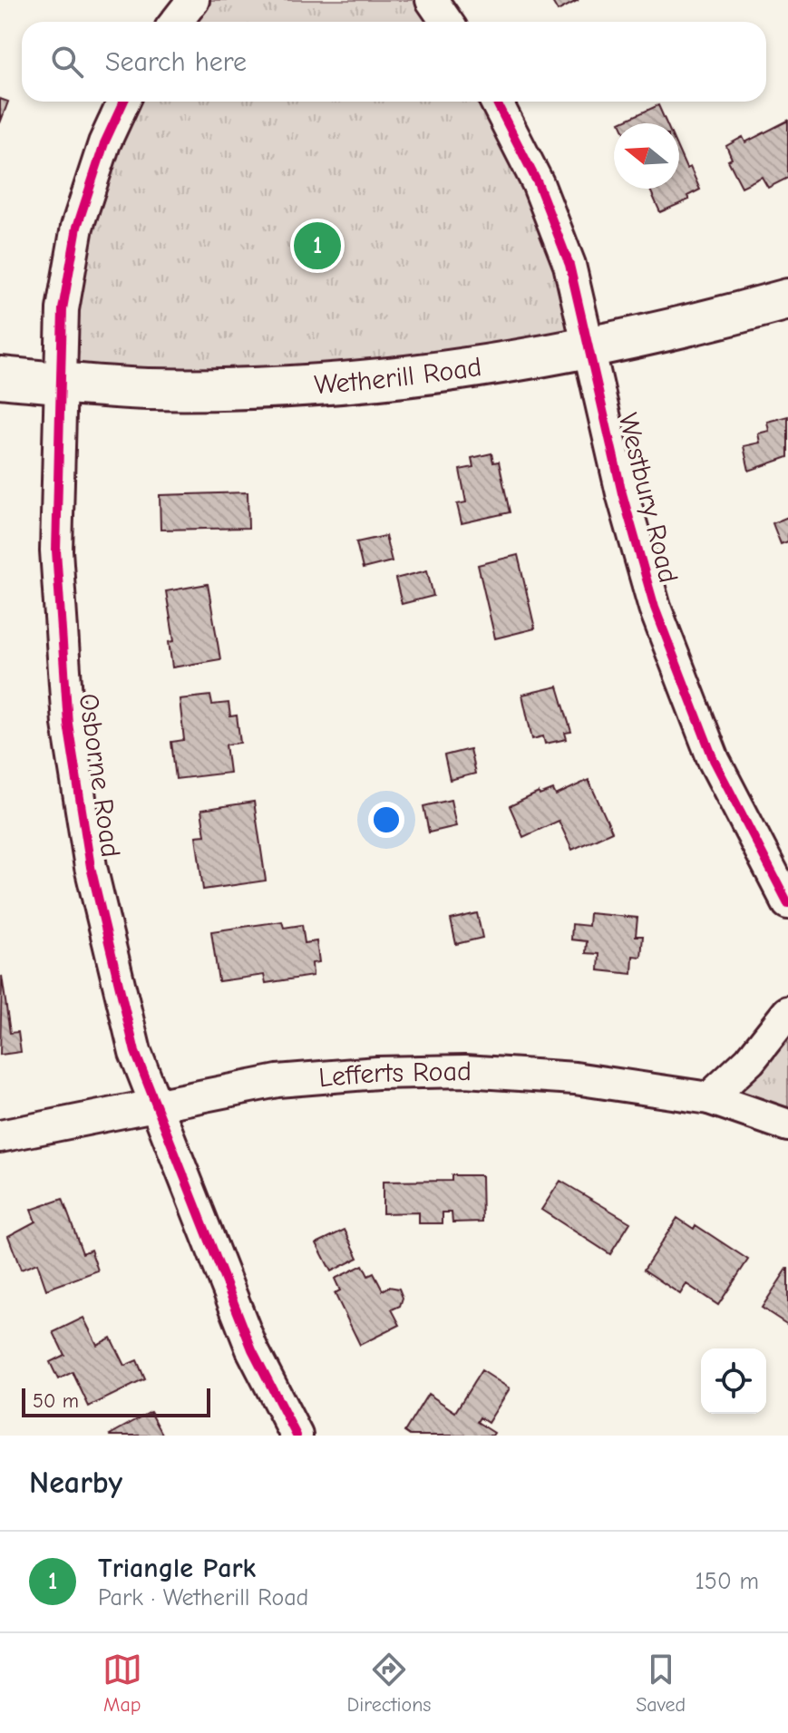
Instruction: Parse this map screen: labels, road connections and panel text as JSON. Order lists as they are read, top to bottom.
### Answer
{
  "streets": {
    "street": [
      "Wetherill Road",
      "Westbury Road",
      "Osborne Road",
      "Lefferts Road"
    ]
  },
  "crossings": [
    ["Wetherill Road", "Westbury Road"],
    ["Wetherill Road", "Osborne Road"],
    ["Osborne Road", "Lefferts Road"]
  ],
  "scale_bar": "50 m",
  "north": "left",
  "page": {
    "search": "Search here",
    "pins": "1",
    "scale": "50 m",
    "heading": "Nearby",
    "list": [
      {
        "mark": "1",
        "name": "Triangle Park",
        "note": "Park · Wetherill Road",
        "value": "150 m"
      }
    ],
    "nav": ["Map", "Directions", "Saved"]
  }
}
